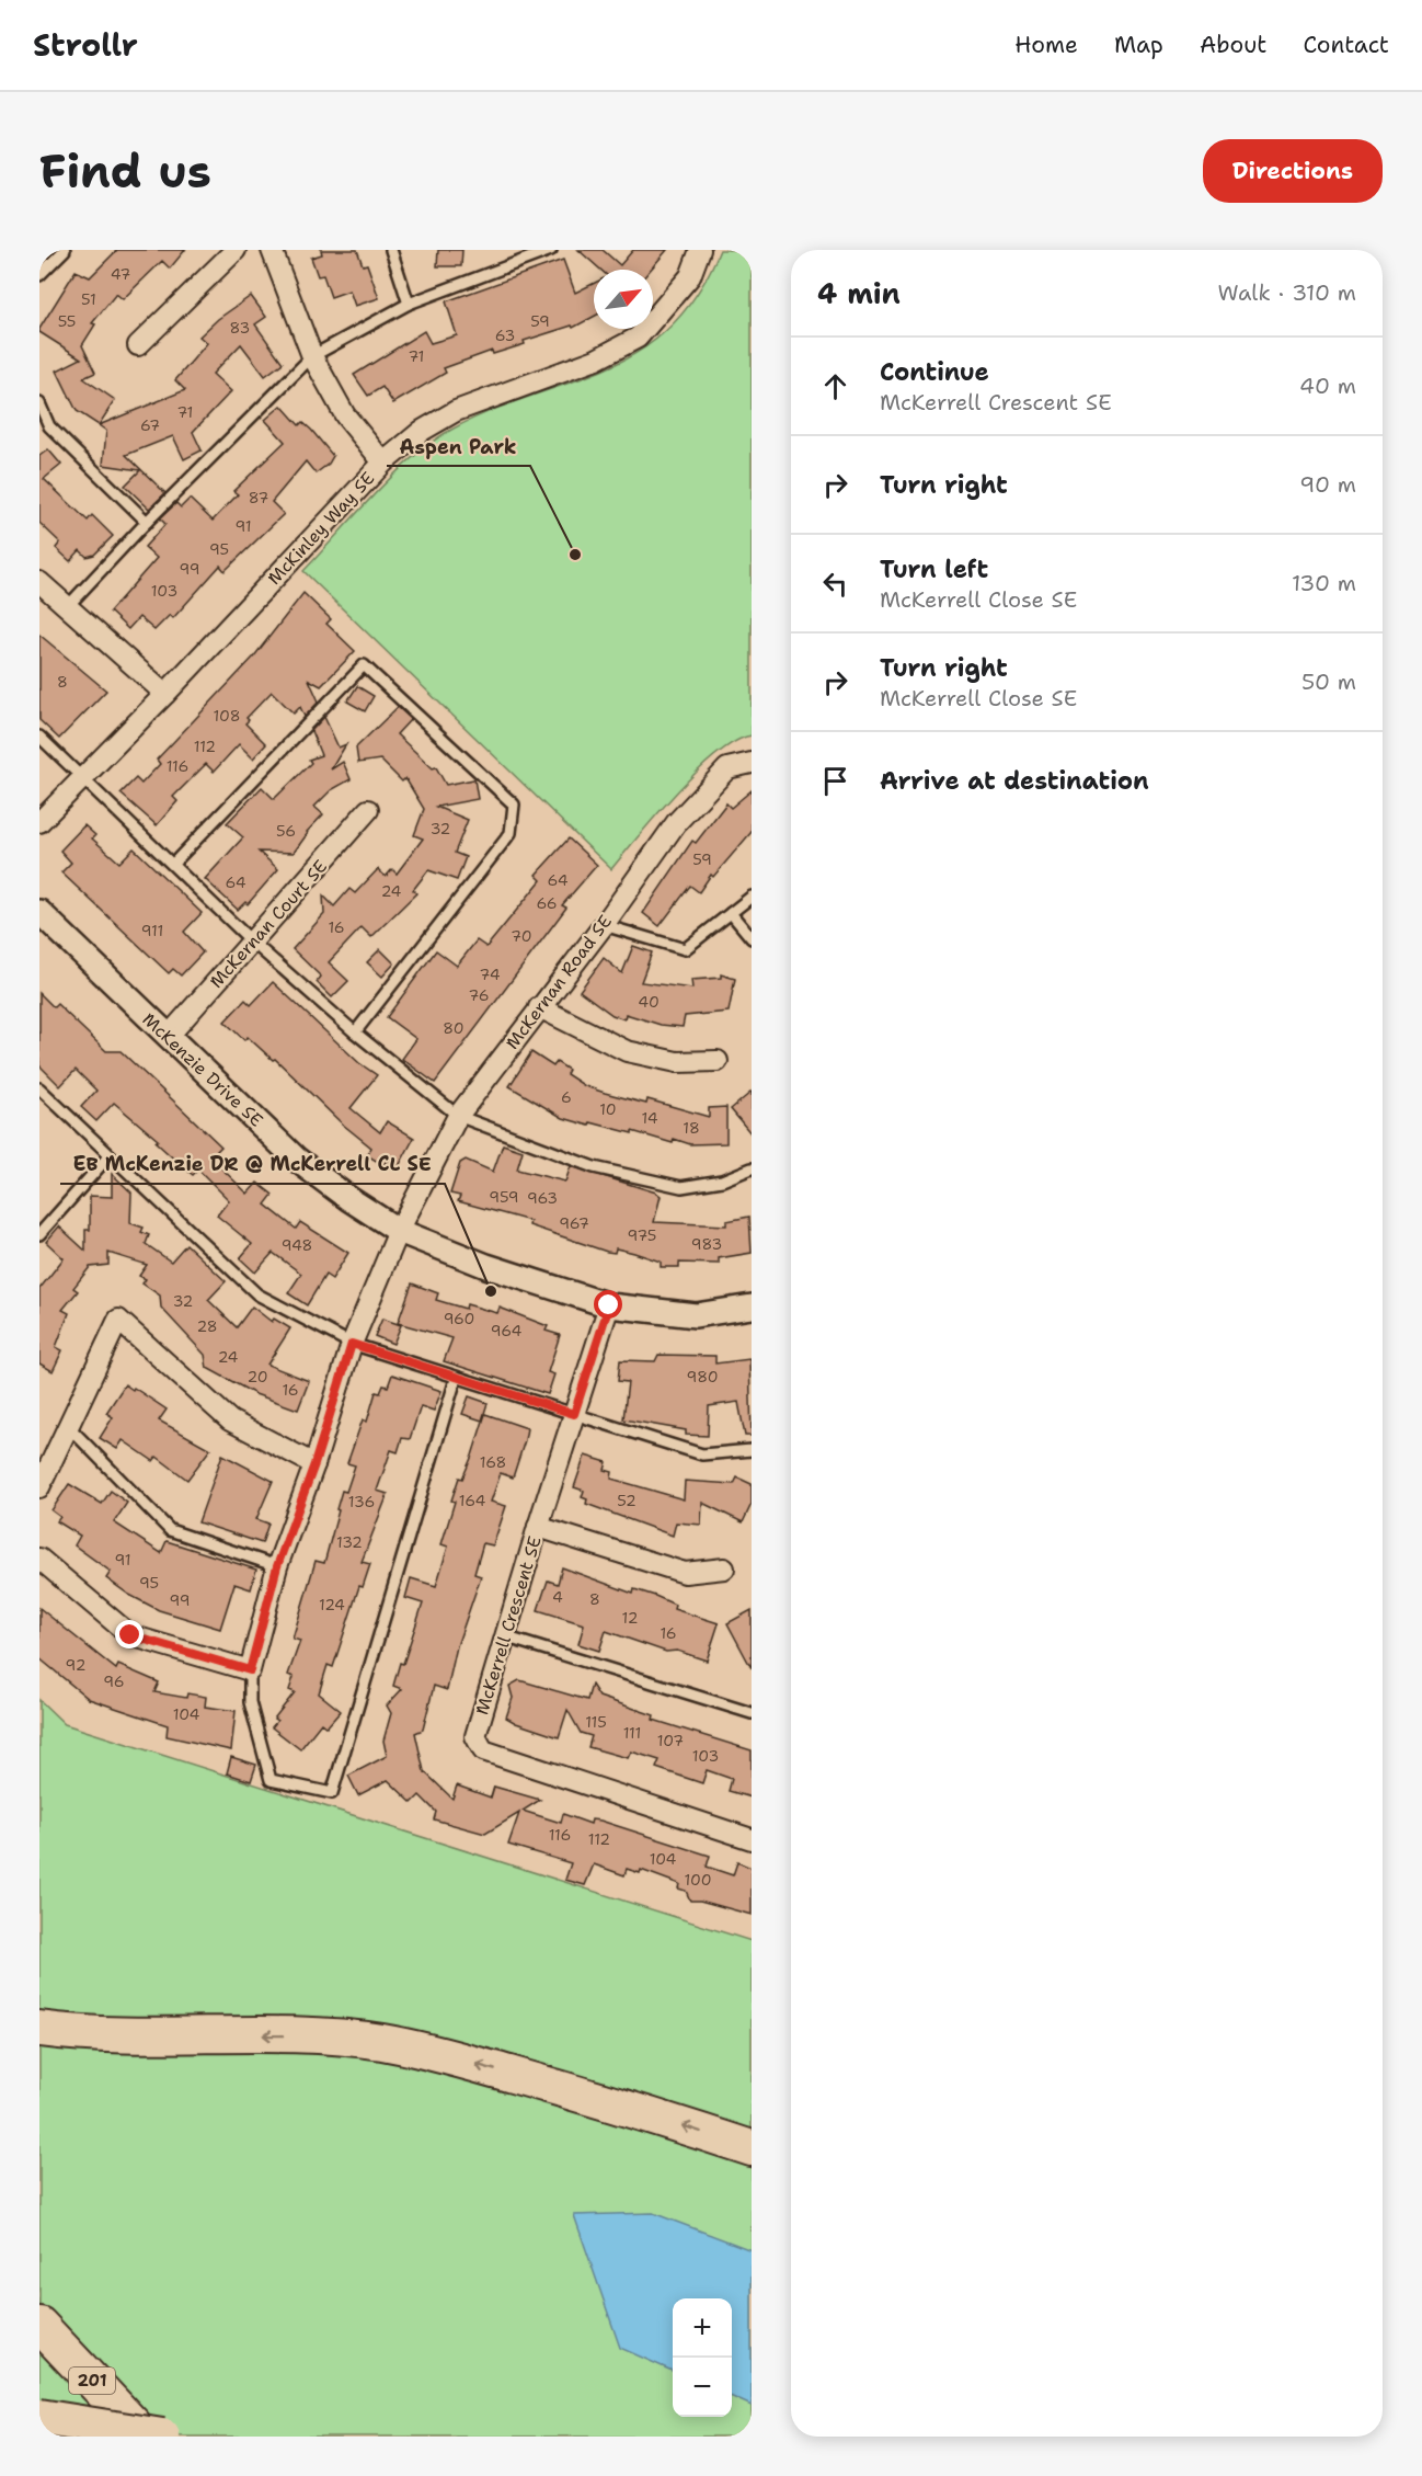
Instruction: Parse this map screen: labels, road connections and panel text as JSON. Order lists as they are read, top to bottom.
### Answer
{
  "streets": {
    "highway": ["201"],
    "street": [
      "McKinley Way SE",
      "McKernan Court SE",
      "McKernan Road SE",
      "McKenzie Drive SE",
      "McKerrell Crescent SE"
    ]
  },
  "crossings": [
    ["McKernan Court SE", "McKenzie Drive SE"],
    ["McKernan Road SE", "McKenzie Drive SE"],
    ["McKenzie Drive SE", "McKerrell Crescent SE"]
  ],
  "places": ["Aspen Park", "EB McKenzie DR @ McKerrell CL SE"],
  "house_numbers": [
    "47",
    "51",
    "55",
    "59",
    "83",
    "63",
    "71",
    "71",
    "67",
    "87",
    "91",
    "95",
    "99",
    "103",
    "8",
    "108",
    "112",
    "116",
    "32",
    "56",
    "59",
    "64",
    "64",
    "24",
    "66",
    "16",
    "911",
    "70",
    "74",
    "76",
    "40",
    "80",
    "6",
    "10",
    "14",
    "18",
    "959",
    "963",
    "967",
    "975",
    "983",
    "948",
    "32",
    "960",
    "28",
    "964",
    "24",
    "20",
    "980",
    "16",
    "168",
    "164",
    "52",
    "136",
    "132",
    "91",
    "95",
    "4",
    "8",
    "99",
    "124",
    "12",
    "16",
    "92",
    "96",
    "104",
    "115",
    "111",
    "107",
    "103",
    "116",
    "112",
    "104",
    "100"
  ],
  "north": "top right",
  "page": {
    "header": "Strollr",
    "nav": [
      "Home",
      "Map",
      "About",
      "Contact"
    ],
    "buttons": "Directions",
    "title": "Find us",
    "heading": ["4 min", "Walk · 310 m"],
    "list": [
      ["Continue", "McKerrell Crescent SE", "40 m"],
      ["Turn right", "90 m"],
      ["Turn left", "McKerrell Close SE", "130 m"],
      ["Turn right", "McKerrell Close SE", "50 m"],
      "Arrive at destination"
    ],
    "map_buttons": ["+", "−"]
  }
}
